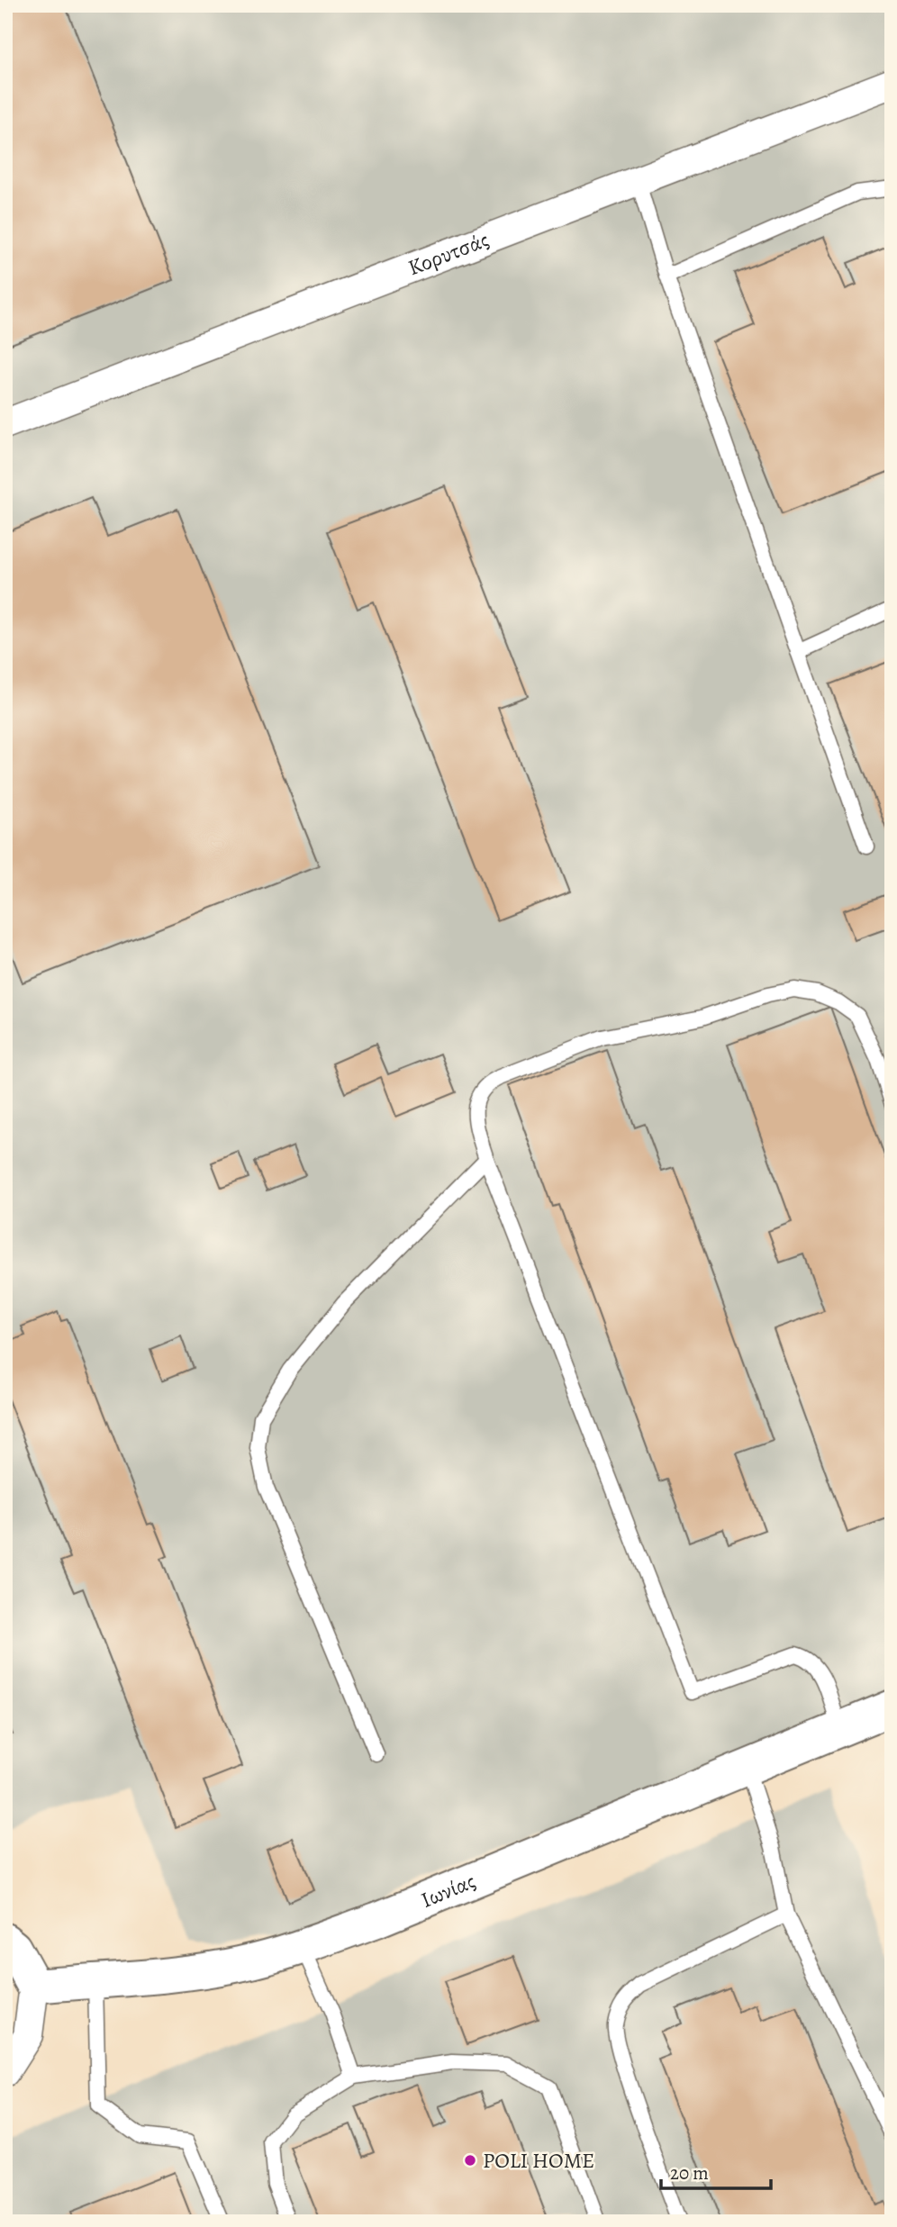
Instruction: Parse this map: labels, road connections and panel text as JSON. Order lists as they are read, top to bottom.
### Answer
{
  "streets": {
    "street": ["Κορυτσάς", "Ιωνίας"]
  },
  "places": ["POLI HOME"],
  "scale_bar": "20 m"
}
